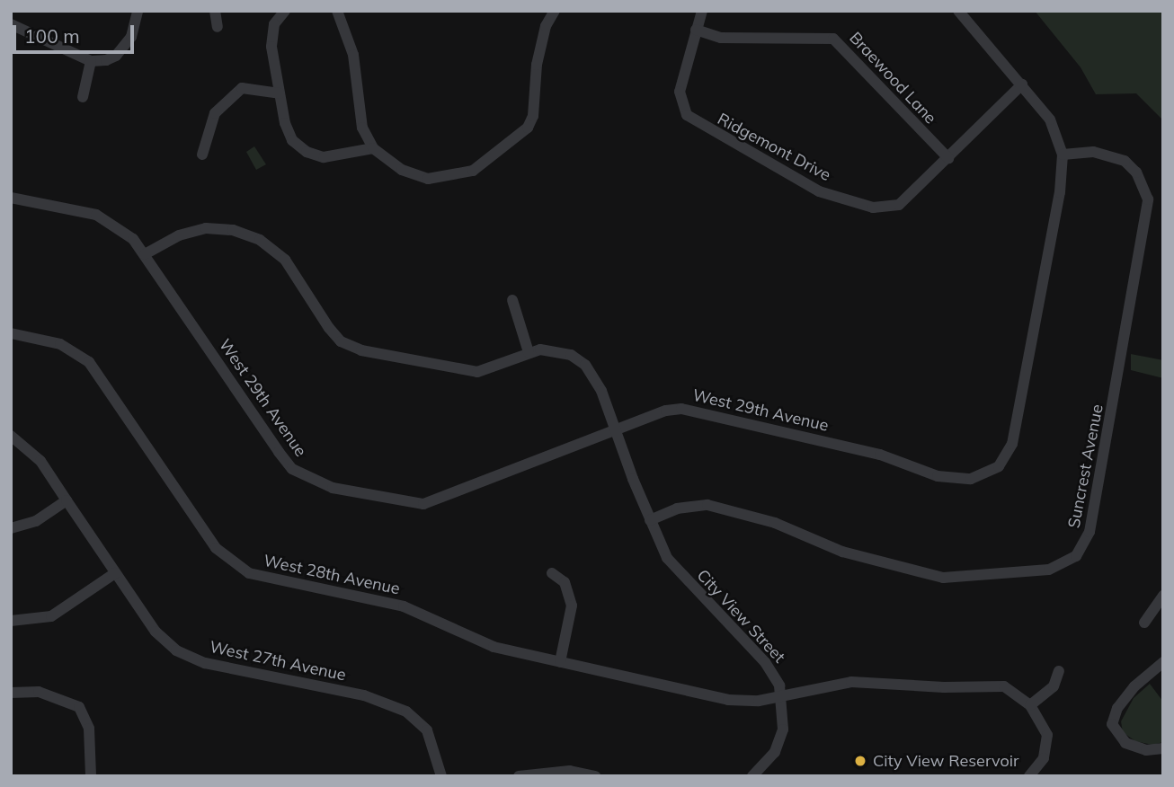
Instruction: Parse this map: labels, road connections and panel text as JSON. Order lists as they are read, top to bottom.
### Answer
{
  "streets": {
    "street": [
      "Braewood Lane",
      "Ridgemont Drive",
      "West 29th Avenue",
      "Suncrest Avenue",
      "West 28th Avenue",
      "City View Street",
      "West 27th Avenue"
    ]
  },
  "crossings": [
    ["Braewood Lane", "Ridgemont Drive"],
    ["Ridgemont Drive", "West 29th Avenue"],
    ["West 29th Avenue", "Suncrest Avenue"],
    ["West 29th Avenue", "City View Street"],
    ["Suncrest Avenue", "City View Street"],
    ["West 28th Avenue", "City View Street"]
  ],
  "places": ["City View Reservoir"],
  "scale_bar": "100 m"
}
